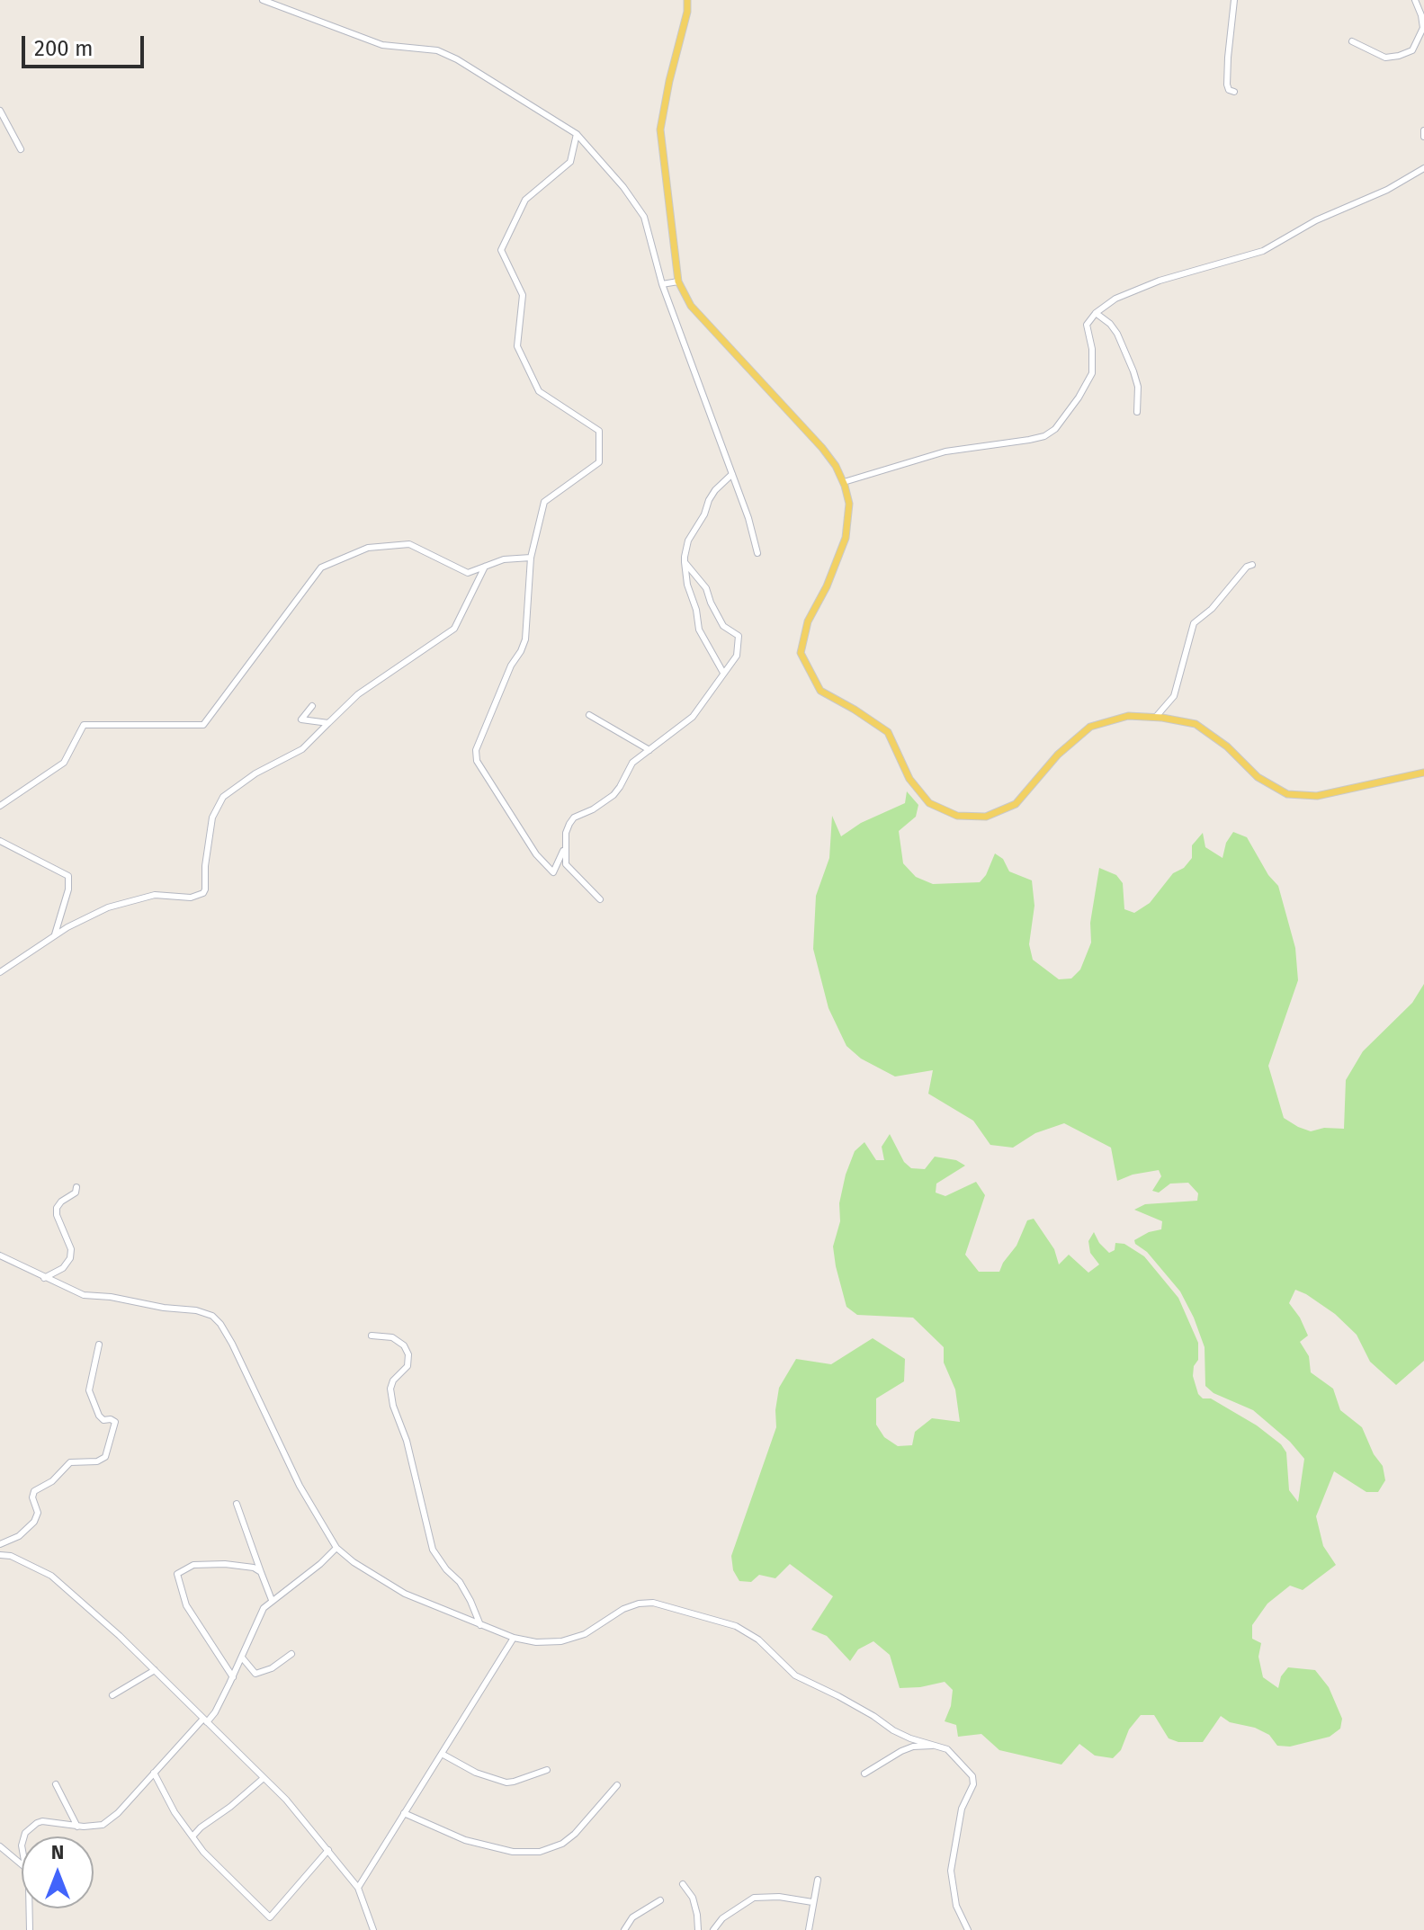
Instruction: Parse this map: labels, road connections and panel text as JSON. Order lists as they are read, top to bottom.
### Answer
{
  "scale_bar": "200 m",
  "north": "top"
}
